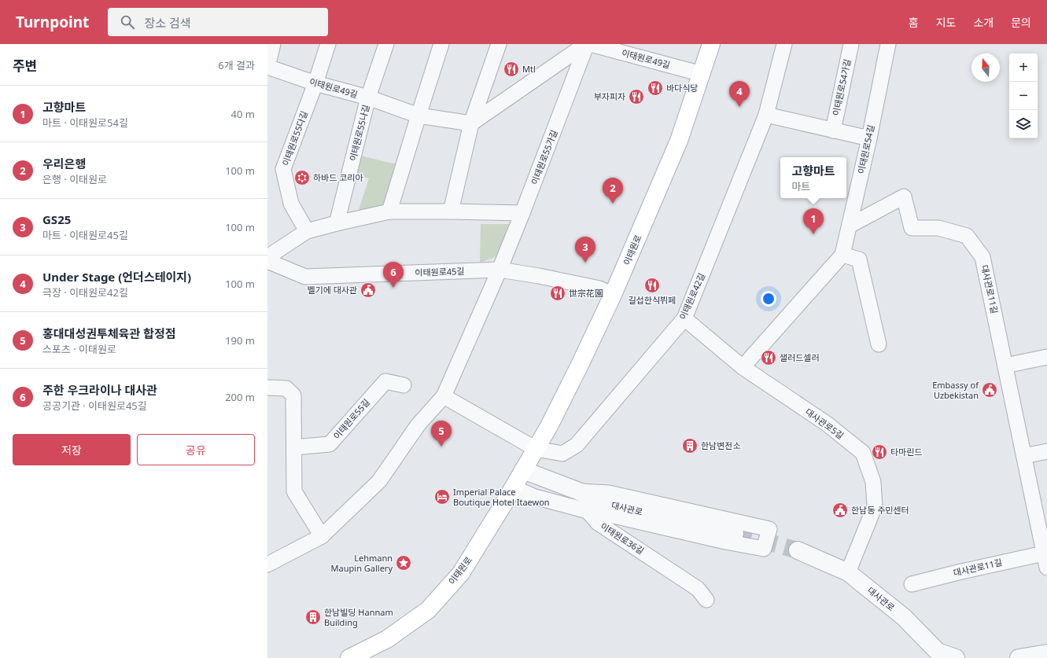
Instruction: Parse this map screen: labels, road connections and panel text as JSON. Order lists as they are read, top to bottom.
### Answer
{
  "streets": {
    "main road": ["이태원로"],
    "street": [
      "이태원로49길",
      "이태원로54가길",
      "이태원로55나길",
      "이태원로55다길",
      "이태원로54길",
      "이태원로55가길",
      "이태원로45길",
      "대사관로11길",
      "이태원로42길",
      "이태원로55길",
      "대사관로5길",
      "대사관로",
      "이태원로36길"
    ]
  },
  "crossings": [
    ["이태원로49길", "이태원로55나길"],
    ["이태원로49길", "이태원로55다길"],
    ["이태원로49길", "이태원로"],
    ["이태원로54길", "대사관로11길"],
    ["이태원로54길", "대사관로5길"],
    ["이태원로55가길", "이태원로45길"],
    ["이태원로", "이태원로45길"],
    ["이태원로", "이태원로42길"],
    ["이태원로", "대사관로"],
    ["이태원로42길", "대사관로5길"],
    ["대사관로5길", "대사관로"]
  ],
  "places": {
    "restaurant": [
      "Mtl",
      "바다식당",
      "부자피자",
      "길섭한식뷔페",
      "世宗花園",
      "샐러드셀러",
      "타마린드"
    ],
    "synagogue": ["하바드 코리아"],
    "public building": ["벨기에 대사관", "Embassy of Uzbekistan", "한남동 주민센터"],
    "building": ["한남변전소", "한남빌딩 Hannam Building"],
    "hotel": ["Imperial Palace Boutique Hotel Itaewon"],
    "place": ["Lehmann Maupin Gallery"]
  },
  "north": "top",
  "page": {
    "header": "Turnpoint",
    "search": "장소 검색",
    "nav": [
      "홈",
      "지도",
      "소개",
      "문의"
    ],
    "heading": ["주변", "6개 결과"],
    "map_buttons": ["+", "−"],
    "pins": [
      "4",
      "2",
      "1",
      "3",
      "6",
      "5"
    ],
    "list": [
      {
        "mark": "1",
        "name": "고향마트",
        "note": "마트 · 이태원로54길",
        "value": "40 m"
      },
      {
        "mark": "2",
        "name": "우리은행",
        "note": "은행 · 이태원로",
        "value": "100 m"
      },
      {
        "mark": "3",
        "name": "GS25",
        "note": "마트 · 이태원로45길",
        "value": "100 m"
      },
      {
        "mark": "4",
        "name": "Under Stage (언더스테이지)",
        "note": "극장 · 이태원로42길",
        "value": "100 m"
      },
      {
        "mark": "5",
        "name": "홍대대성권투체육관 합정점",
        "note": "스포츠 · 이태원로",
        "value": "190 m"
      },
      {
        "mark": "6",
        "name": "주한 우크라이나 대사관",
        "note": "공공기관 · 이태원로45길",
        "value": "200 m"
      }
    ],
    "popup": ["고향마트", "마트"],
    "buttons": ["저장", "공유"]
  }
}
